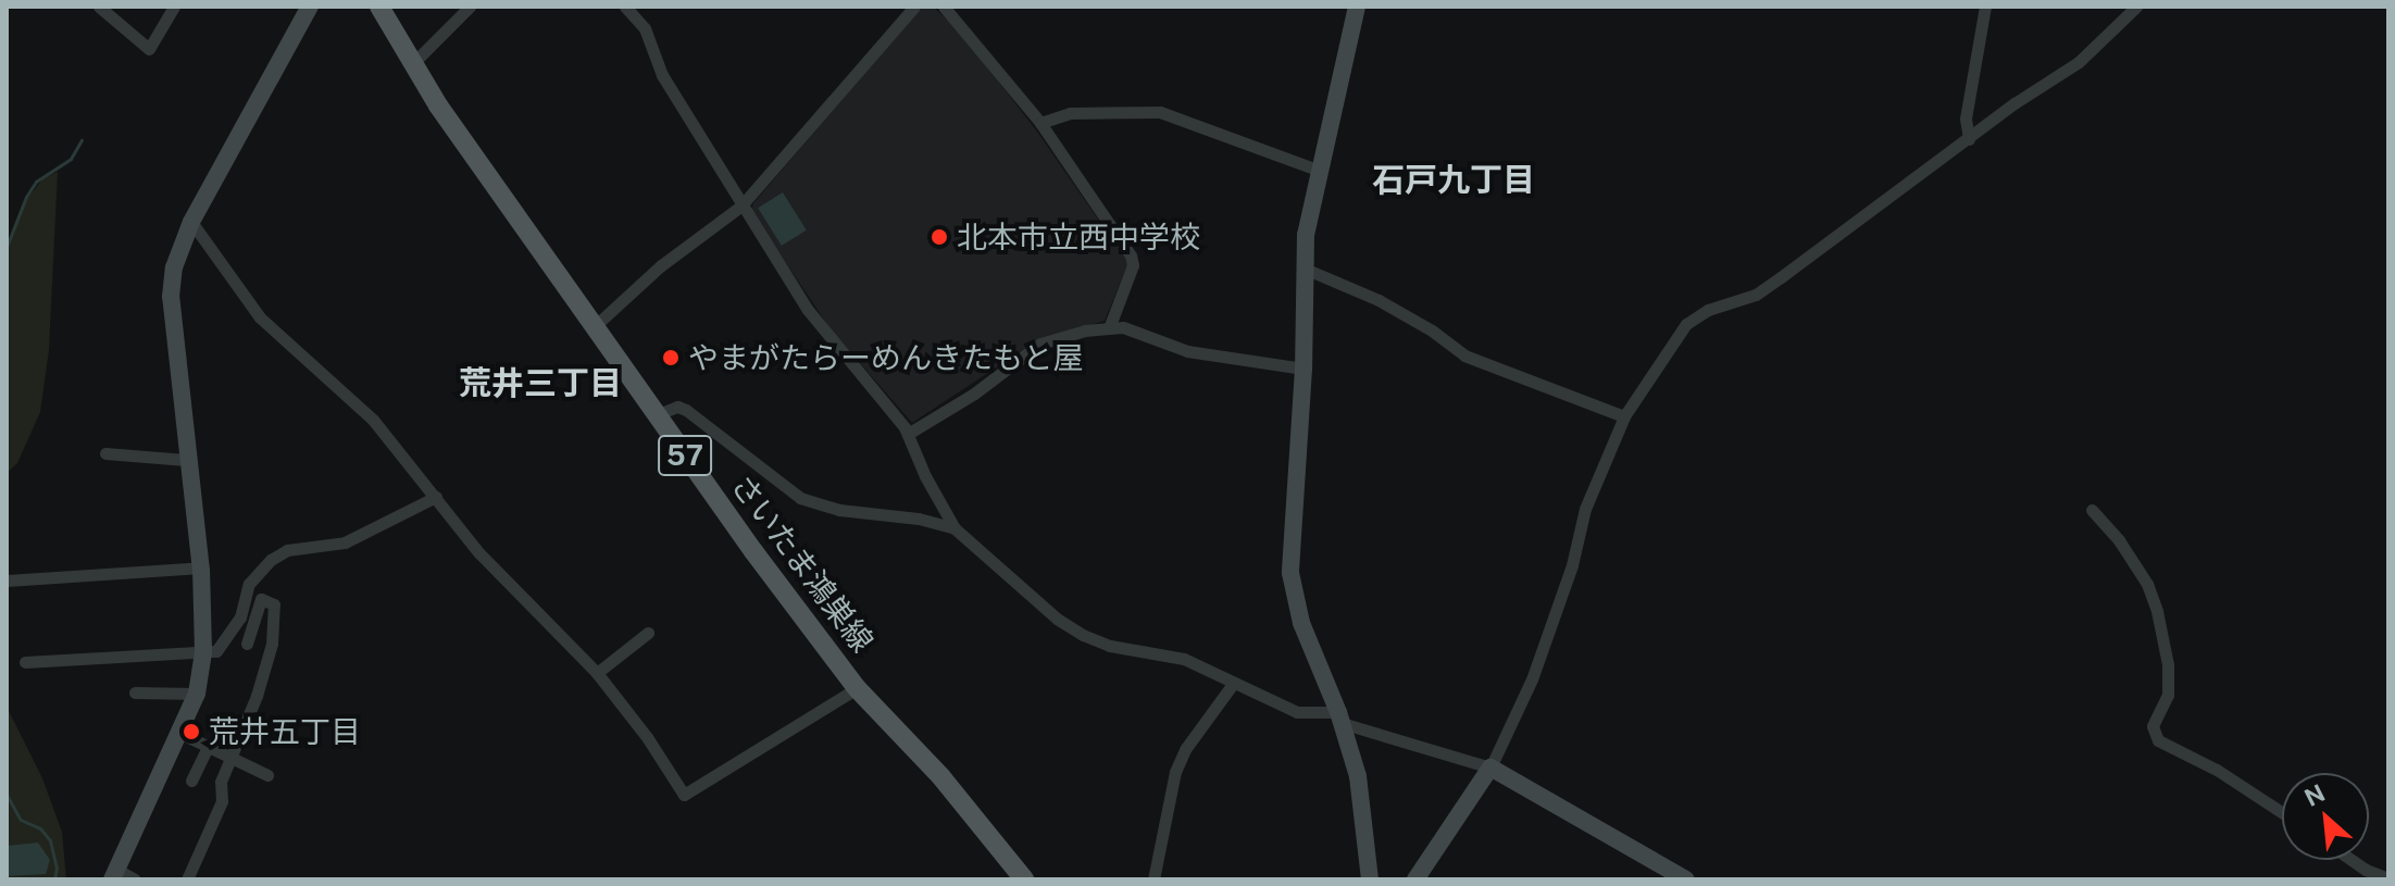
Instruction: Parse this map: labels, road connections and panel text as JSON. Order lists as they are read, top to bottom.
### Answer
{
  "streets": {
    "main road": ["57", "さいたま鴻巣線"]
  },
  "districts": ["石戸九丁目", "荒井三丁目"],
  "places": ["北本市立西中学校", "やまがたらーめんきたもと屋", "荒井五丁目"],
  "north": "top left"
}
